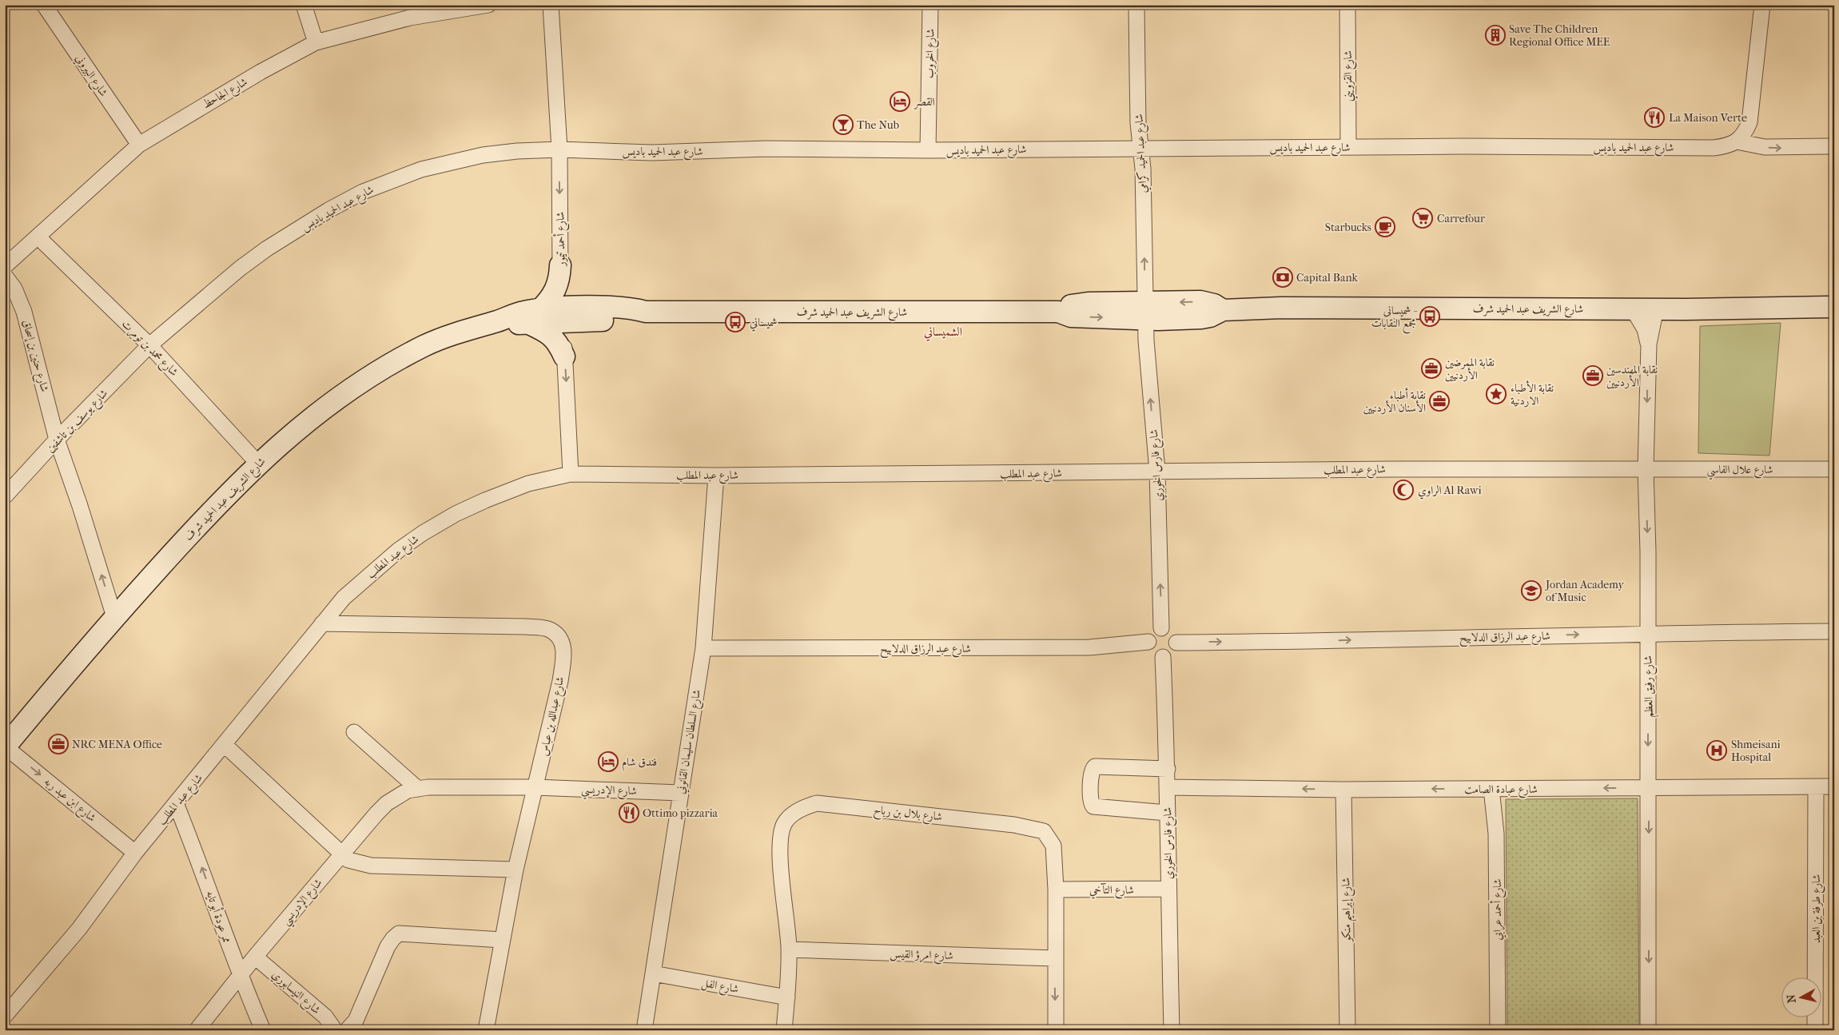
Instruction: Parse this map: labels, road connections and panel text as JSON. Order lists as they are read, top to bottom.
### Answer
{
  "streets": {
    "street": [
      "شارع الخروب",
      "شارع البيروني",
      "شارع القزويني",
      "شارع الجاحظ",
      "شارع عبد الحميد باديس",
      "شارع عبد الحميد كرامي",
      "شارع أحمد تيمور",
      "شارع الشريف عبد الحميد شرف",
      "شارع محمد بن تومرت",
      "شارع حنين بن إسحاق",
      "شارع يوسف بن تاشفين",
      "شارع فارس الخوري",
      "شارع عبد المطلب",
      "شارع علال الفاسي",
      "شارع عبد الرزاق الدلابيح",
      "شارع رفيق العظم",
      "شارع عبدالله بن عباس",
      "شارع السلطان سليمان القانوني",
      "شارع عبادة الصامت",
      "شارع الإدريسي",
      "شارع ابن عبد ربه",
      "شارع بلال بن رباح",
      "شارع التآخي",
      "شارع طرفة بن العبد",
      "شارع إبراهيم منكو",
      "شارع أحمد عرابي",
      "ممر عودة أبو تايه",
      "شارع امرؤ القيس",
      "شارع الفل",
      "شارع النيسابوري"
    ]
  },
  "crossings": [
    ["شارع الخروب", "شارع عبد الحميد باديس"],
    ["شارع البيروني", "شارع الجاحظ"],
    ["شارع القزويني", "شارع عبد الحميد باديس"],
    ["شارع الجاحظ", "شارع محمد بن تومرت"],
    ["شارع عبد الحميد باديس", "شارع عبد الحميد كرامي"],
    ["شارع عبد الحميد باديس", "شارع أحمد تيمور"],
    ["شارع عبد الحميد باديس", "شارع محمد بن تومرت"],
    ["شارع عبد الحميد باديس", "شارع يوسف بن تاشفين"],
    ["شارع عبد الحميد كرامي", "شارع الشريف عبد الحميد شرف"],
    ["شارع عبد الحميد كرامي", "شارع فارس الخوري"],
    ["شارع أحمد تيمور", "شارع الشريف عبد الحميد شرف"],
    ["شارع أحمد تيمور", "شارع عبد المطلب"],
    ["شارع الشريف عبد الحميد شرف", "شارع محمد بن تومرت"],
    ["شارع الشريف عبد الحميد شرف", "شارع حنين بن إسحاق"],
    ["شارع الشريف عبد الحميد شرف", "شارع فارس الخوري"],
    ["شارع الشريف عبد الحميد شرف", "شارع رفيق العظم"],
    ["شارع الشريف عبد الحميد شرف", "شارع ابن عبد ربه"],
    ["شارع محمد بن تومرت", "شارع يوسف بن تاشفين"],
    ["شارع حنين بن إسحاق", "شارع يوسف بن تاشفين"],
    ["شارع فارس الخوري", "شارع عبد المطلب"],
    ["شارع فارس الخوري", "شارع عبد الرزاق الدلابيح"],
    ["شارع فارس الخوري", "شارع عبادة الصامت"],
    ["شارع فارس الخوري", "شارع التآخي"],
    ["شارع عبد المطلب", "شارع علال الفاسي"],
    ["شارع عبد المطلب", "شارع رفيق العظم"],
    ["شارع عبد المطلب", "شارع عبدالله بن عباس"],
    ["شارع عبد المطلب", "شارع السلطان سليمان القانوني"],
    ["شارع عبد المطلب", "شارع ابن عبد ربه"],
    ["شارع عبد المطلب", "ممر عودة أبو تايه"],
    ["شارع علال الفاسي", "شارع رفيق العظم"],
    ["شارع عبد الرزاق الدلابيح", "شارع رفيق العظم"],
    ["شارع عبد الرزاق الدلابيح", "شارع السلطان سليمان القانوني"],
    ["شارع رفيق العظم", "شارع عبادة الصامت"],
    ["شارع عبدالله بن عباس", "شارع الإدريسي"],
    ["شارع السلطان سليمان القانوني", "شارع الإدريسي"],
    ["شارع السلطان سليمان القانوني", "شارع الفل"],
    ["شارع عبادة الصامت", "شارع طرفة بن العبد"],
    ["شارع عبادة الصامت", "شارع إبراهيم منكو"],
    ["شارع عبادة الصامت", "شارع أحمد عرابي"],
    ["شارع الإدريسي", "ممر عودة أبو تايه"],
    ["شارع الإدريسي", "شارع النيسابوري"],
    ["شارع بلال بن رباح", "شارع التآخي"],
    ["شارع بلال بن رباح", "شارع امرؤ القيس"],
    ["شارع بلال بن رباح", "شارع الفل"]
  ],
  "one_way": [
    "شارع عبد الحميد كرامي",
    "شارع أحمد تيمور",
    "شارع حنين بن إسحاق",
    "شارع فارس الخوري",
    "شارع عبد الرزاق الدلابيح",
    "شارع رفيق العظم",
    "شارع عبادة الصامت",
    "شارع ابن عبد ربه",
    "ممر عودة أبو تايه"
  ],
  "districts": ["الشميساني"],
  "places": {
    "building": ["Save The Children Regional Office MEE"],
    "hotel": ["القصر", "فندق شام"],
    "restaurant": ["La Maison Verte", "Ottimo pizzaria"],
    "bar": ["The Nub"],
    "supermarket": ["Carrefour"],
    "cafe": ["Starbucks"],
    "bank": ["Capital Bank"],
    "bus stop": ["شميساني - مجمع النقابات", "شميساني"],
    "office": [
      "نقابة الممرضين الأردنيين",
      "نقابة المهندسين الأردنيين",
      "نقابة أطباء الأسنان الأردنيين",
      "NRC MENA Office"
    ],
    "place": ["نقابة الأطباء الاردنية"],
    "mosque": ["الراوي Al Rawi"],
    "school or university": ["Jordan Academy of Music"],
    "hospital": ["Shmeisani Hospital"]
  },
  "north": "left"
}
